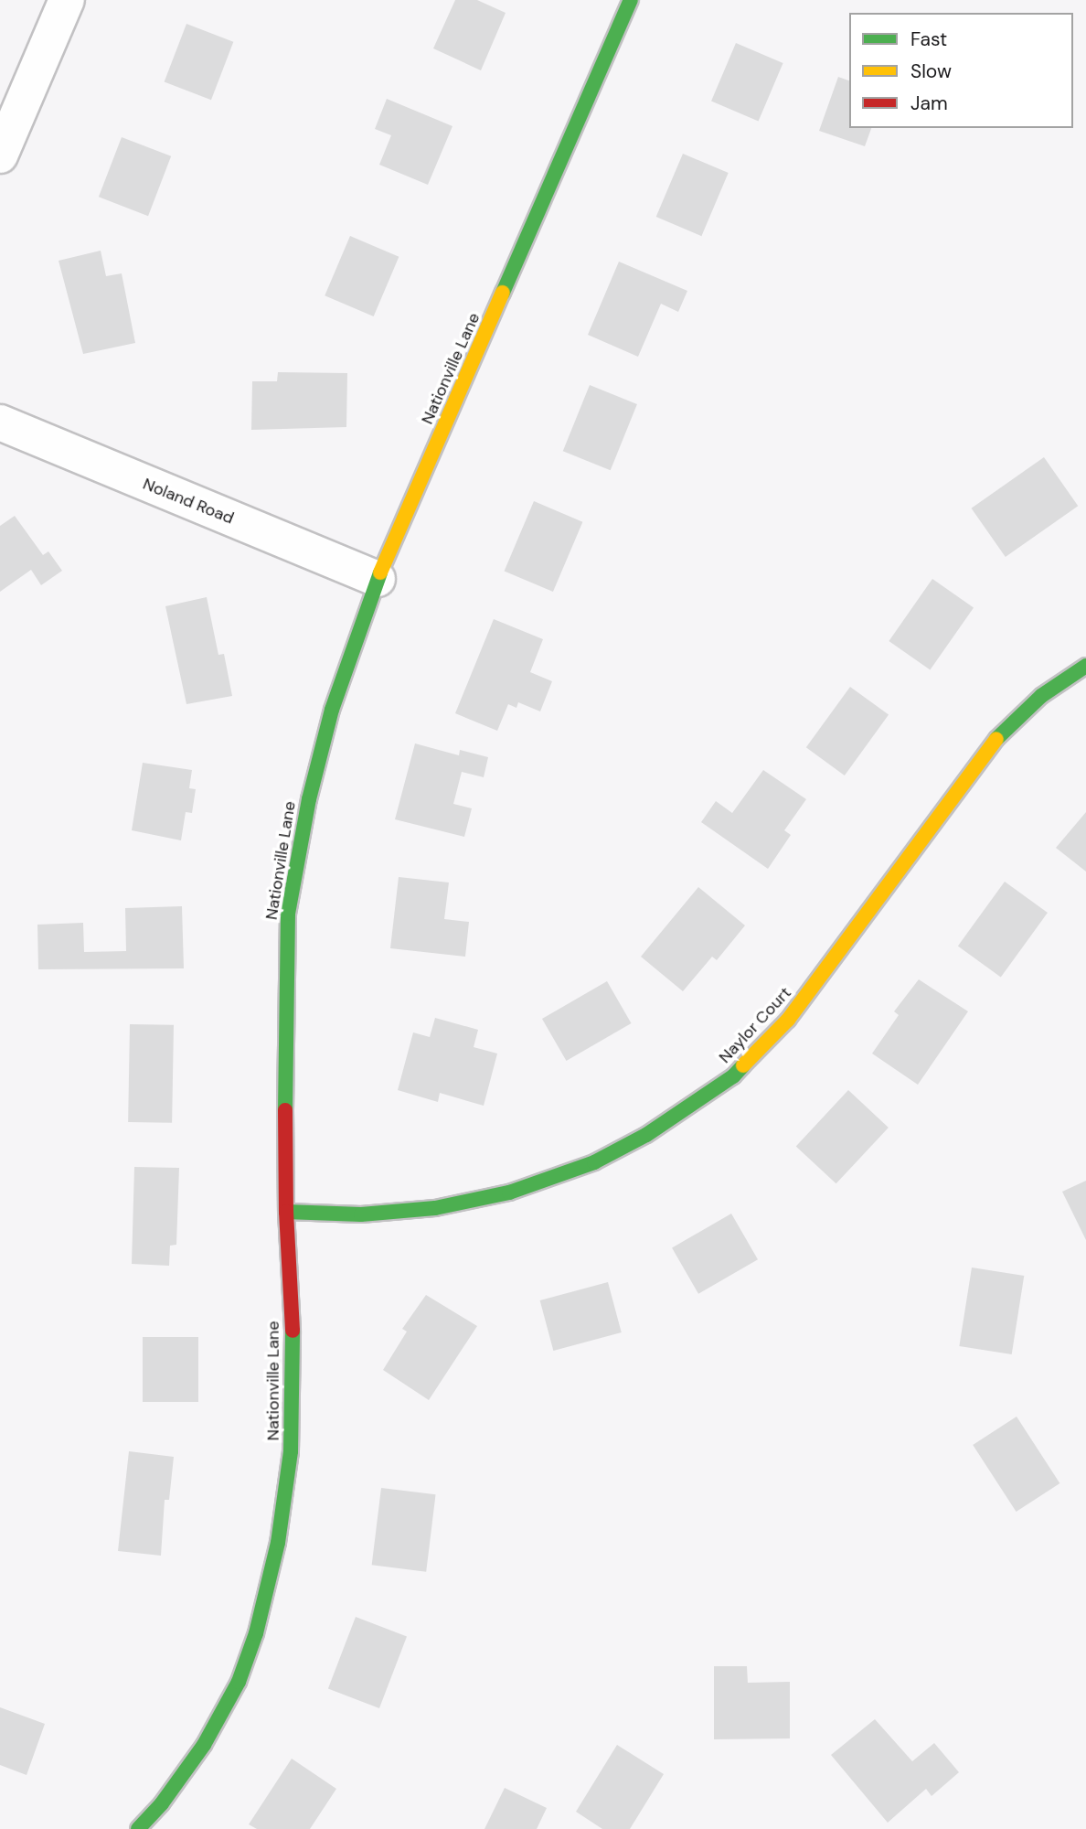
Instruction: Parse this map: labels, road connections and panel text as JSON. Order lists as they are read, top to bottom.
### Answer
{
  "streets": {
    "street": ["Nationville Lane", "Noland Road", "Naylor Court"]
  },
  "crossings": [
    ["Nationville Lane", "Noland Road"],
    ["Nationville Lane", "Naylor Court"]
  ],
  "legend": ["Fast", "Slow", "Jam"]
}
